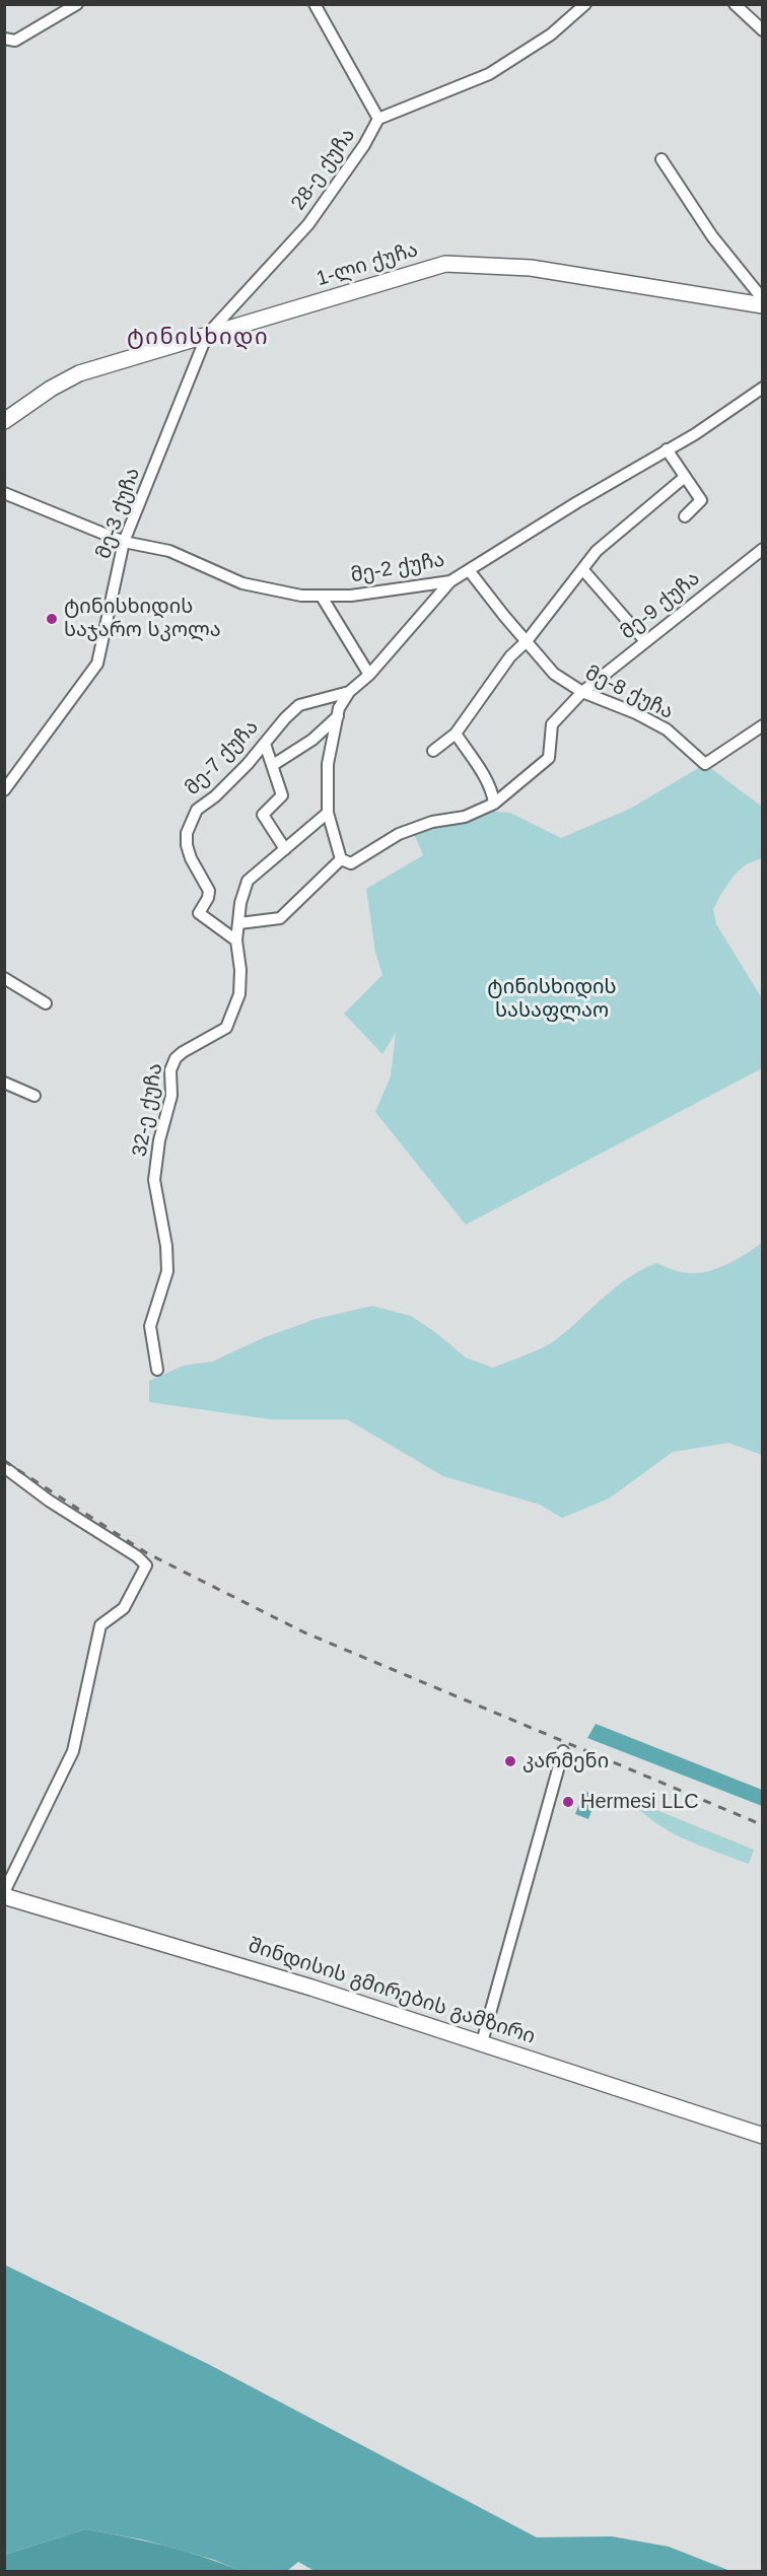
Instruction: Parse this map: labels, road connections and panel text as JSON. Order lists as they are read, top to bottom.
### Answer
{
  "streets": {
    "main road": ["1-ლი ქუჩა", "შინდისის გმირების გამზირი"],
    "street": [
      "28-ე ქუჩა",
      "მე-3 ქუჩა",
      "მე-2 ქუჩა",
      "მე-9 ქუჩა",
      "მე-8 ქუჩა",
      "მე-7 ქუჩა",
      "32-ე ქუჩა"
    ]
  },
  "crossings": [
    ["28-ე ქუჩა", "1-ლი ქუჩა"],
    ["28-ე ქუჩა", "მე-3 ქუჩა"],
    ["1-ლი ქუჩა", "მე-3 ქუჩა"],
    ["მე-3 ქუჩა", "მე-2 ქუჩა"],
    ["მე-2 ქუჩა", "მე-8 ქუჩა"],
    ["მე-9 ქუჩა", "მე-8 ქუჩა"],
    ["მე-7 ქუჩა", "32-ე ქუჩა"]
  ],
  "districts": ["ტინისხიდი"],
  "parks": ["ტინისხიდის სასაფლაო"],
  "places": ["ტინისხიდის საჯარო სკოლა", "კარმენი", "Hermesi LLC"]
}
